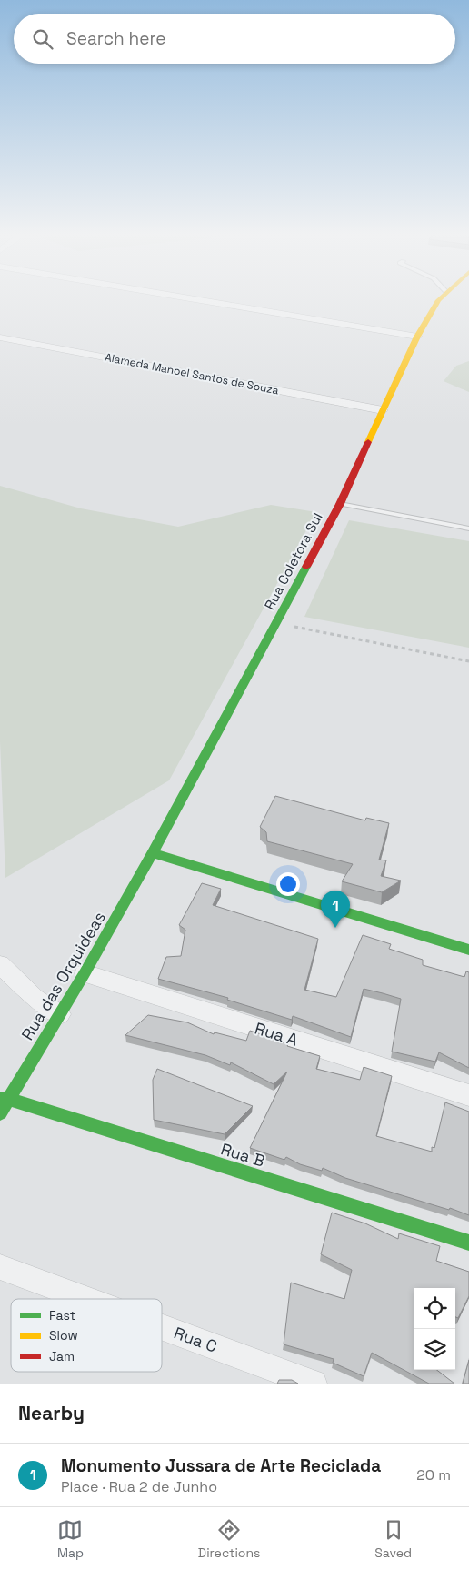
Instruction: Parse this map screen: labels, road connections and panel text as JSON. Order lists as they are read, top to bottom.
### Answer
{
  "streets": {
    "street": [
      "Alameda Manoel Santos de Souza",
      "Rua Coletora Sul",
      "Rua das Orquideas",
      "Rua A",
      "Rua B",
      "Rua C"
    ]
  },
  "crossings": [
    ["Alameda Manoel Santos de Souza", "Rua Coletora Sul"],
    ["Rua Coletora Sul", "Rua das Orquideas"],
    ["Rua das Orquideas", "Rua A"],
    ["Rua das Orquideas", "Rua B"]
  ],
  "legend": ["Fast", "Slow", "Jam"],
  "page": {
    "search": "Search here",
    "pins": "1",
    "heading": "Nearby",
    "list": [
      {
        "mark": "1",
        "name": "Monumento Jussara de Arte Reciclada",
        "note": "Place · Rua 2 de Junho",
        "value": "20 m"
      }
    ],
    "nav": ["Map", "Directions", "Saved"]
  }
}
